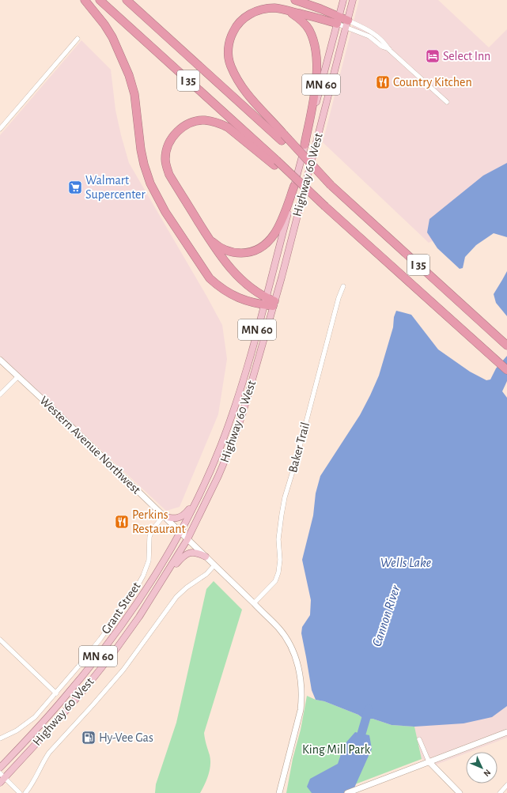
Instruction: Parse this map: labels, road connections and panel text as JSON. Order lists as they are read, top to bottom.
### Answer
{
  "streets": {
    "highway": ["I 35"],
    "main road": ["MN 60", "Highway 60 West"],
    "street": ["Western Avenue Northwest", "Baker Trail", "Grant Street"]
  },
  "crossings": [
    ["Highway 60 West", "Western Avenue Northwest"],
    ["Western Avenue Northwest", "Baker Trail"],
    ["Western Avenue Northwest", "Grant Street"]
  ],
  "water": ["Wells Lake", "Cannon River"],
  "parks": ["King Mill Park"],
  "places": {
    "hotel": ["Select Inn"],
    "restaurant": ["Country Kitchen", "Perkins Restaurant"],
    "supermarket": ["Walmart Supercenter"],
    "fuel station": ["Hy-Vee Gas"]
  },
  "north": "bottom right"
}
